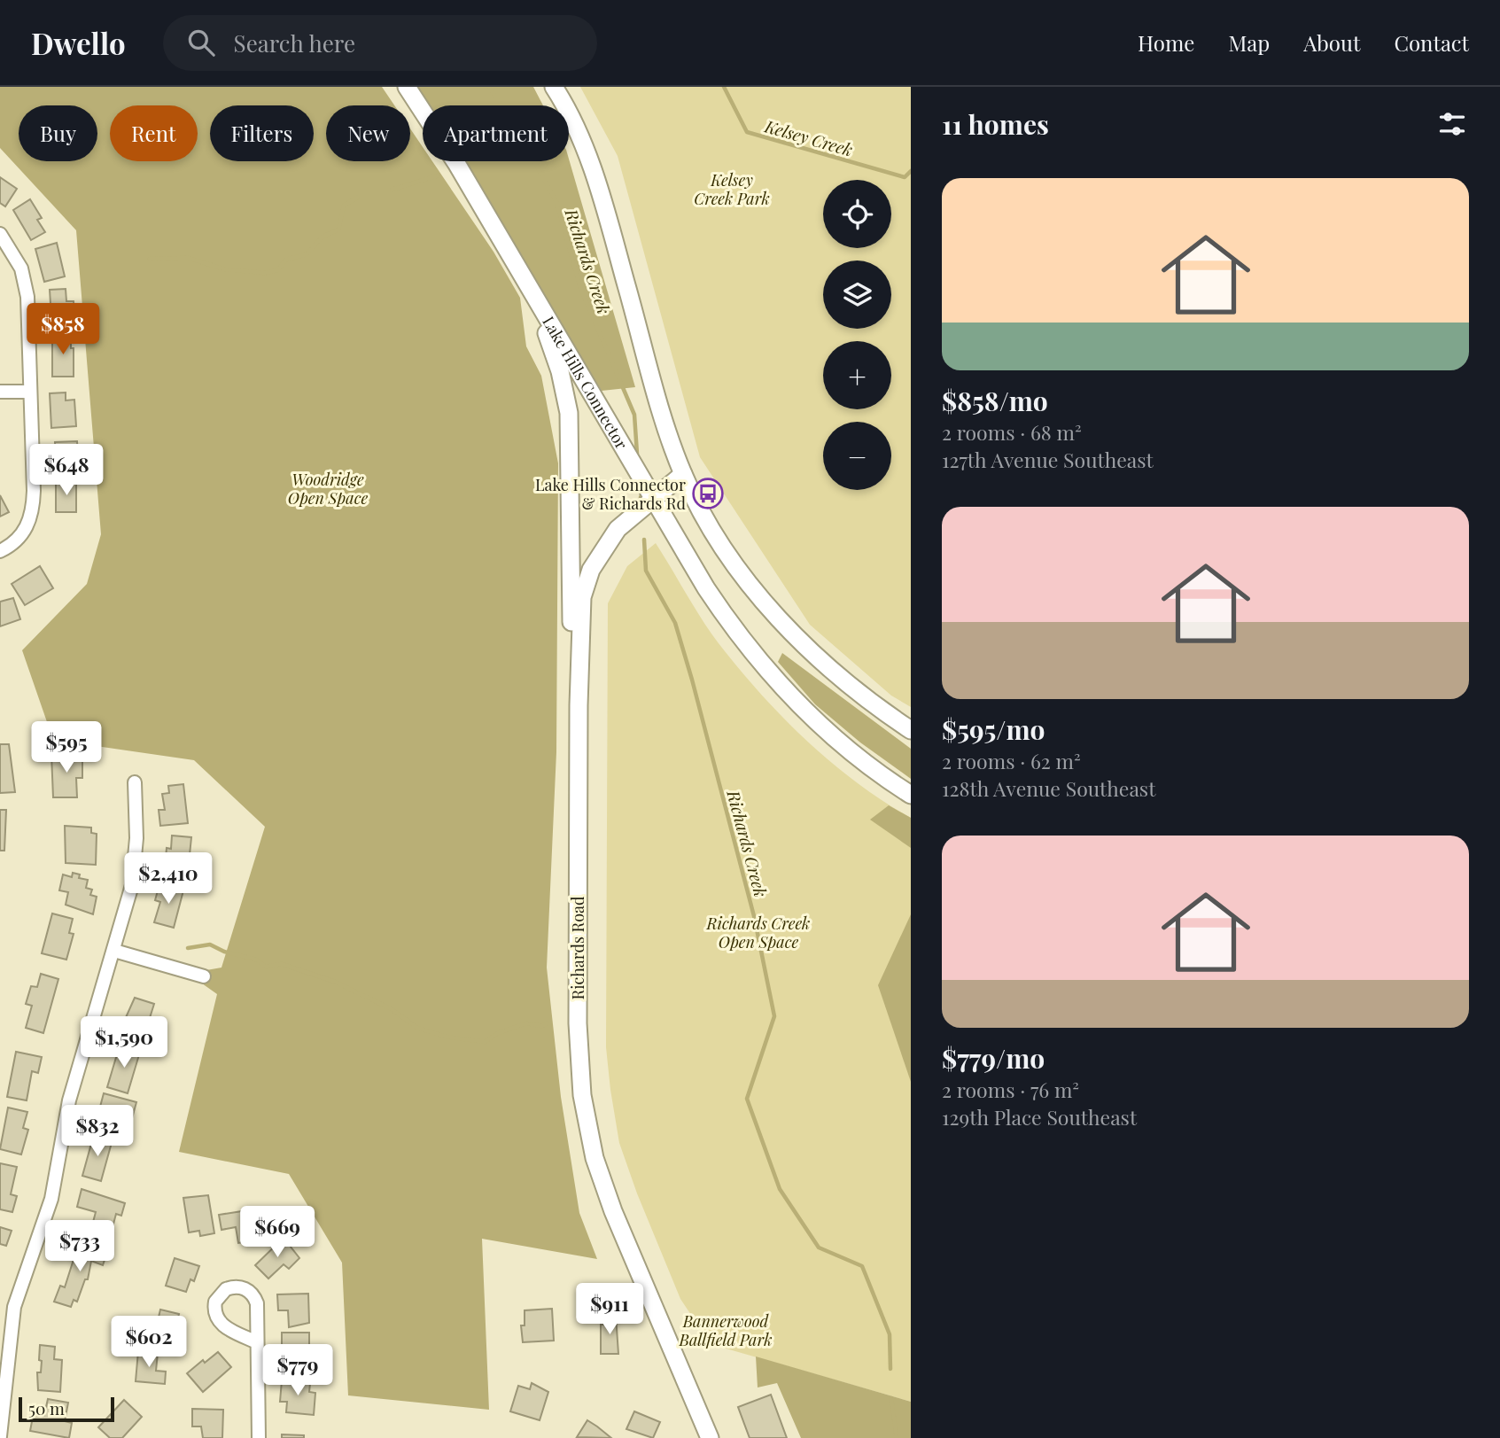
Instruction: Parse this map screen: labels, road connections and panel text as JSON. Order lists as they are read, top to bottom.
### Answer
{
  "streets": {
    "main road": ["Lake Hills Connector", "Richards Road"]
  },
  "crossings": [
    ["Lake Hills Connector", "Richards Road"]
  ],
  "water": ["Kelsey Creek", "Richards Creek"],
  "parks": [
    "Kelsey Creek Park",
    "Woodridge Open Space",
    "Richards Creek Open Space",
    "Bannerwood Ballfield Park"
  ],
  "places": {
    "bus stop": ["Lake Hills Connector & Richards Rd"]
  },
  "scale_bar": "50 m",
  "page": {
    "header": "Dwello",
    "search": "Search here",
    "nav": [
      "Home",
      "Map",
      "About",
      "Contact"
    ],
    "heading": "11 homes",
    "chip": [
      "Buy",
      "Rent",
      "Filters",
      "New",
      "Apartment"
    ],
    "list": [
      {
        "name": "$858/mo",
        "note": "2 rooms · 68 m² · 127th Avenue Southeast"
      },
      {
        "name": "$595/mo",
        "note": "2 rooms · 62 m² · 128th Avenue Southeast"
      },
      {
        "name": "$779/mo",
        "note": "2 rooms · 76 m² · 129th Place Southeast"
      }
    ],
    "map_buttons": ["+", "−"],
    "price": [
      "$858",
      "$648",
      "$595",
      "$2,410",
      "$1,590",
      "$832",
      "$669",
      "$733",
      "$911",
      "$602",
      "$779"
    ],
    "scale": "50 m"
  }
}
